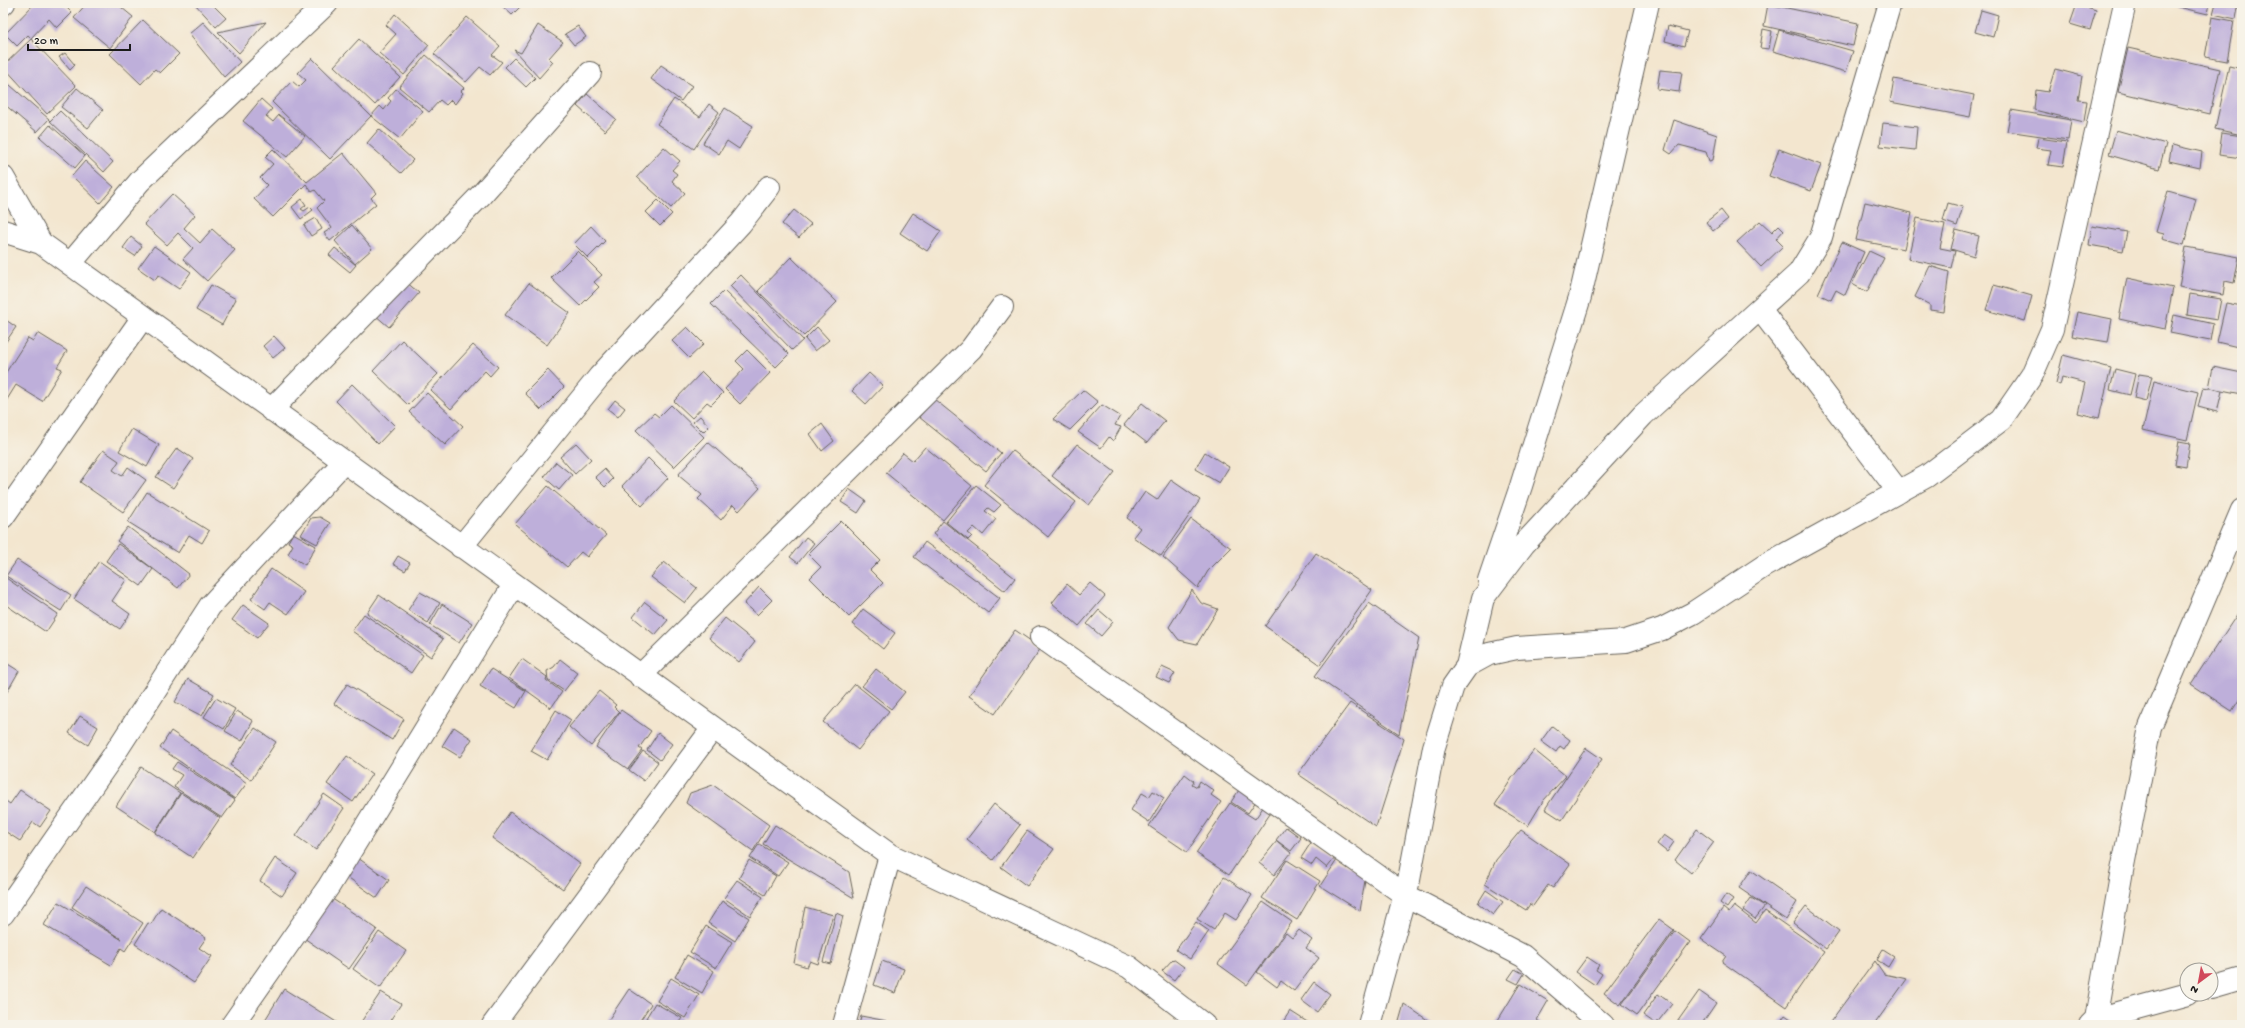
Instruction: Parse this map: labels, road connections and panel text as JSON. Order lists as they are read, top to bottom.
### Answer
{
  "scale_bar": "20 m",
  "north": "bottom left"
}
